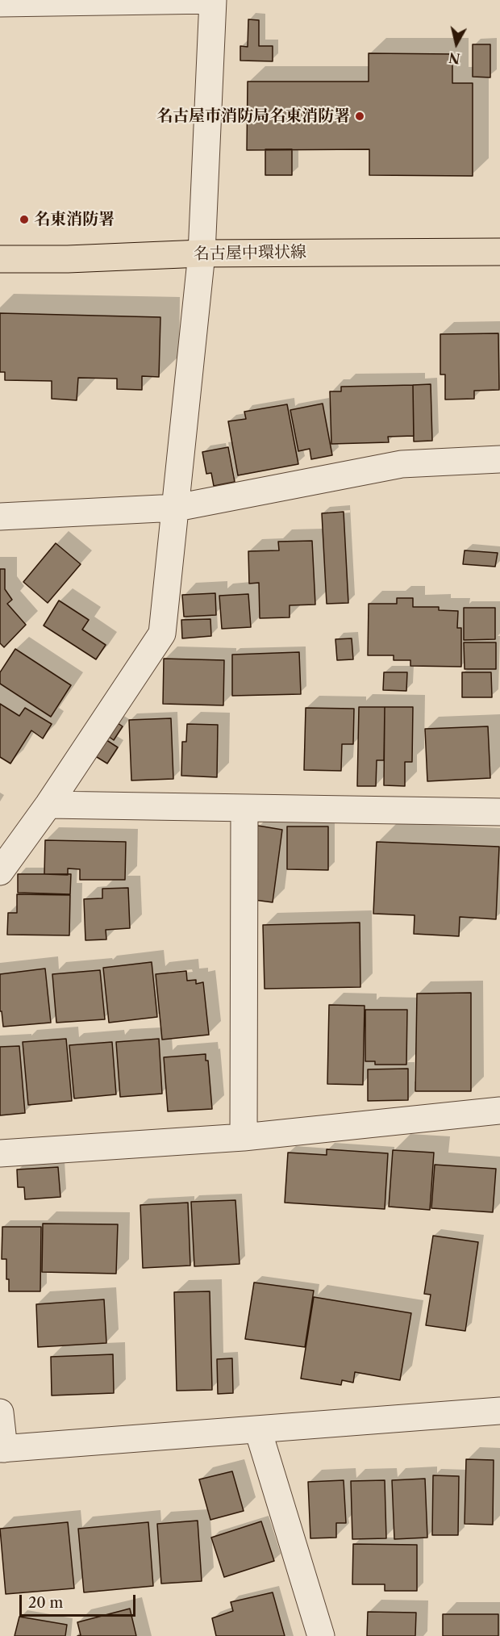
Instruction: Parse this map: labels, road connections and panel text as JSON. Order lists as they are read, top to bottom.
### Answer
{
  "streets": {
    "main road": ["名古屋中環状線"]
  },
  "places": ["名古屋市消防局名東消防署", "名東消防署"],
  "scale_bar": "20 m",
  "north": "bottom"
}
